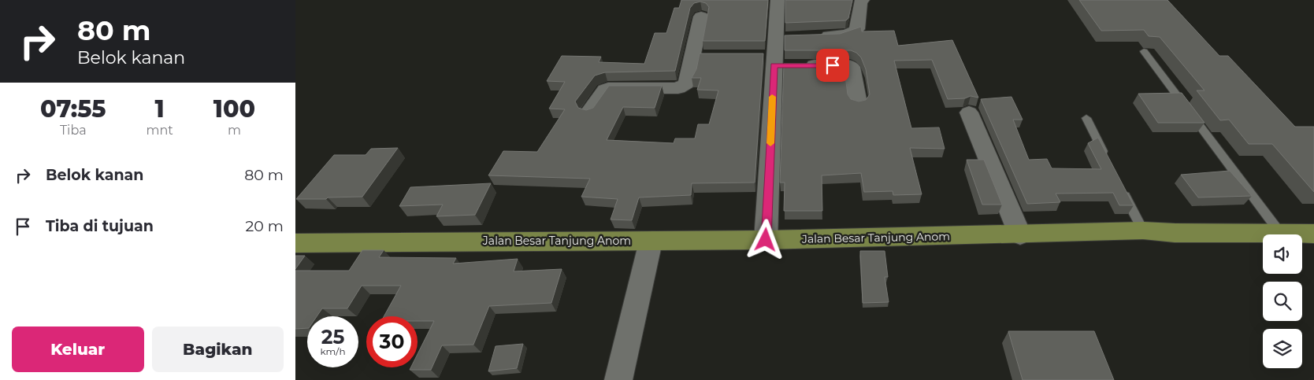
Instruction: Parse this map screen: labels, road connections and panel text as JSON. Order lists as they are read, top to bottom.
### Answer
{
  "streets": {
    "main road": ["Jalan Besar Tanjung Anom"]
  },
  "page": {
    "turn": ["80 m", "Belok kanan"],
    "eta": [
      "07:55",
      "Tiba",
      "1",
      "mnt",
      "100",
      "m"
    ],
    "list": [
      {
        "name": "Belok kanan",
        "value": "80 m"
      },
      {
        "name": "Tiba di tujuan",
        "value": "20 m"
      }
    ],
    "speed": "25 km/h",
    "limit": "30",
    "buttons": ["Keluar", "Bagikan"]
  }
}
